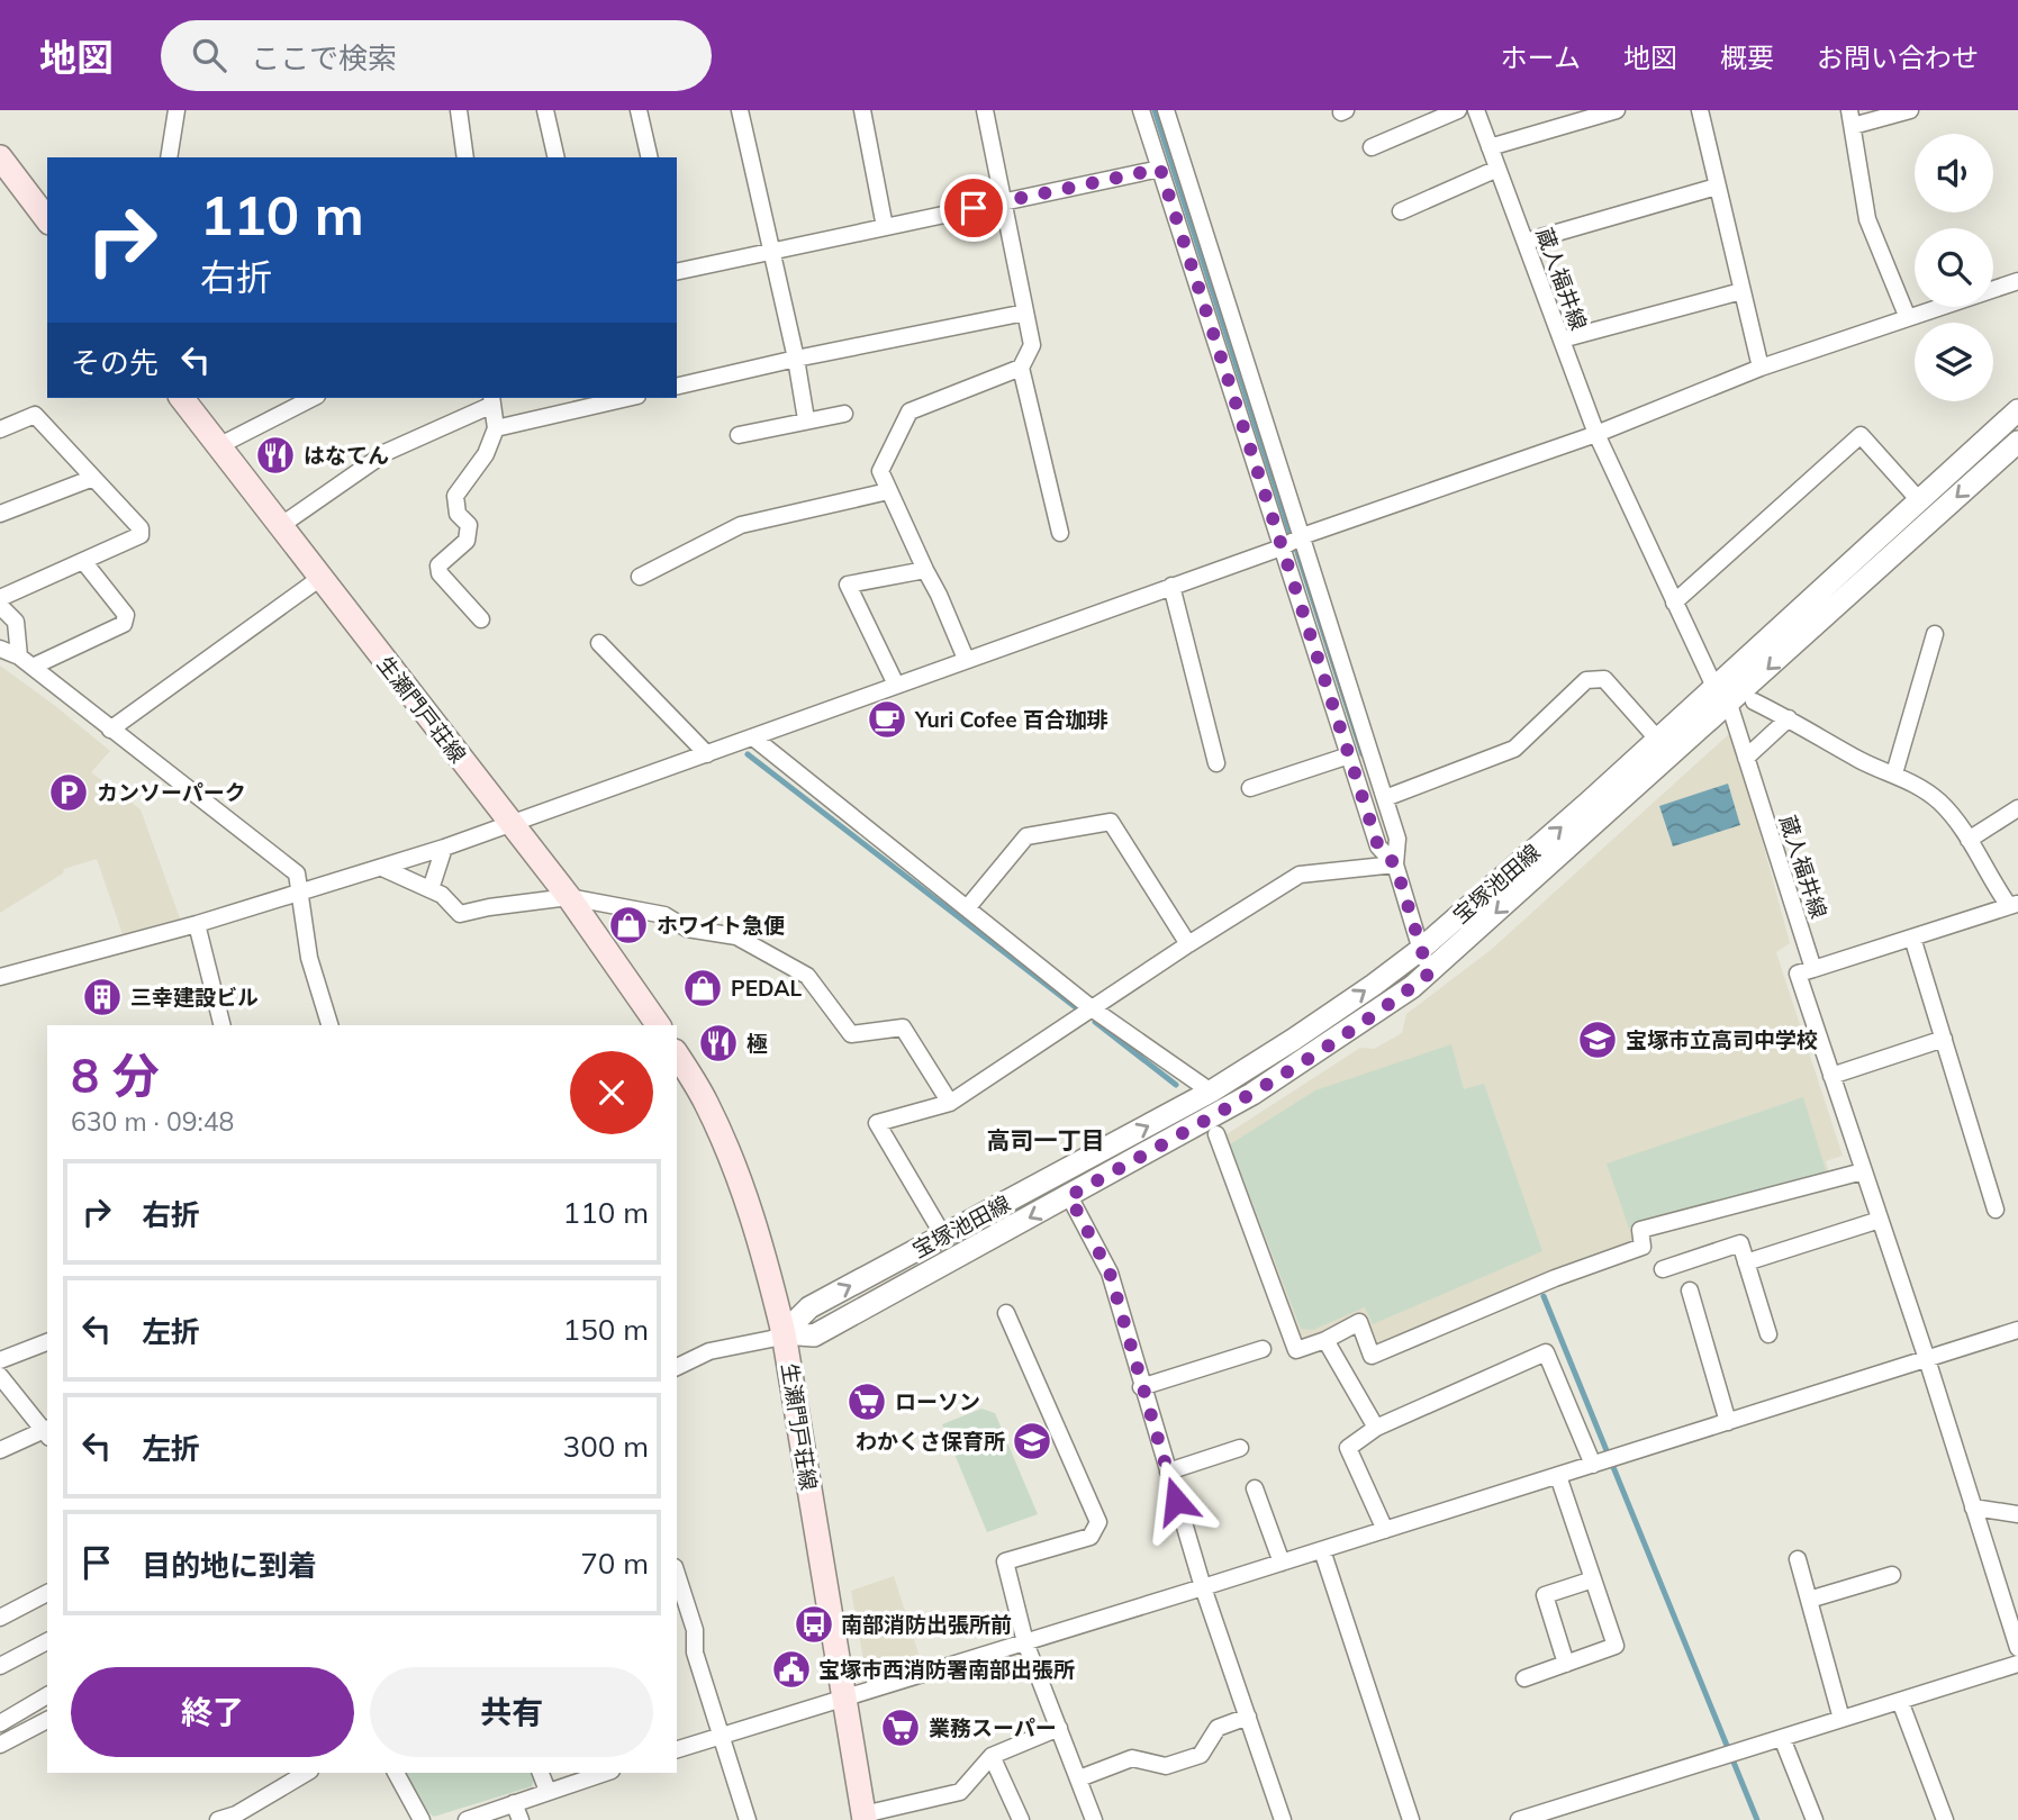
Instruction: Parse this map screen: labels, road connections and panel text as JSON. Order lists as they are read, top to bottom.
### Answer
{
  "streets": {
    "main road": ["生瀬門戸荘線"],
    "street": ["蔵人福井線", "宝塚池田線"]
  },
  "crossings": [
    ["蔵人福井線", "宝塚池田線"],
    ["生瀬門戸荘線", "宝塚池田線"]
  ],
  "districts": ["高司一丁目"],
  "places": {
    "restaurant": ["はなてん", "極"],
    "cafe": ["Yuri Cofee 百合珈琲"],
    "parking": ["カンソーパーク"],
    "shop": ["ホワイト急便", "PEDAL"],
    "building": ["三幸建設ビル"],
    "school or university": ["宝塚市立高司中学校", "わかくさ保育所"],
    "supermarket": ["ローソン", "業務スーパー"],
    "bus stop": ["南部消防出張所前"],
    "public building": ["宝塚市西消防署南部出張所"]
  },
  "page": {
    "header": "地図",
    "search": "ここで検索",
    "nav": [
      "ホーム",
      "地図",
      "概要",
      "お問い合わせ"
    ],
    "turn": ["110 m", "右折"],
    "then": "その先",
    "heading": ["8 分", "630 m · 09:48"],
    "list": [
      {
        "name": "右折",
        "value": "110 m"
      },
      {
        "name": "左折",
        "value": "150 m"
      },
      {
        "name": "左折",
        "value": "300 m"
      },
      {
        "name": "目的地に到着",
        "value": "70 m"
      }
    ],
    "buttons": ["終了", "共有"]
  }
}
